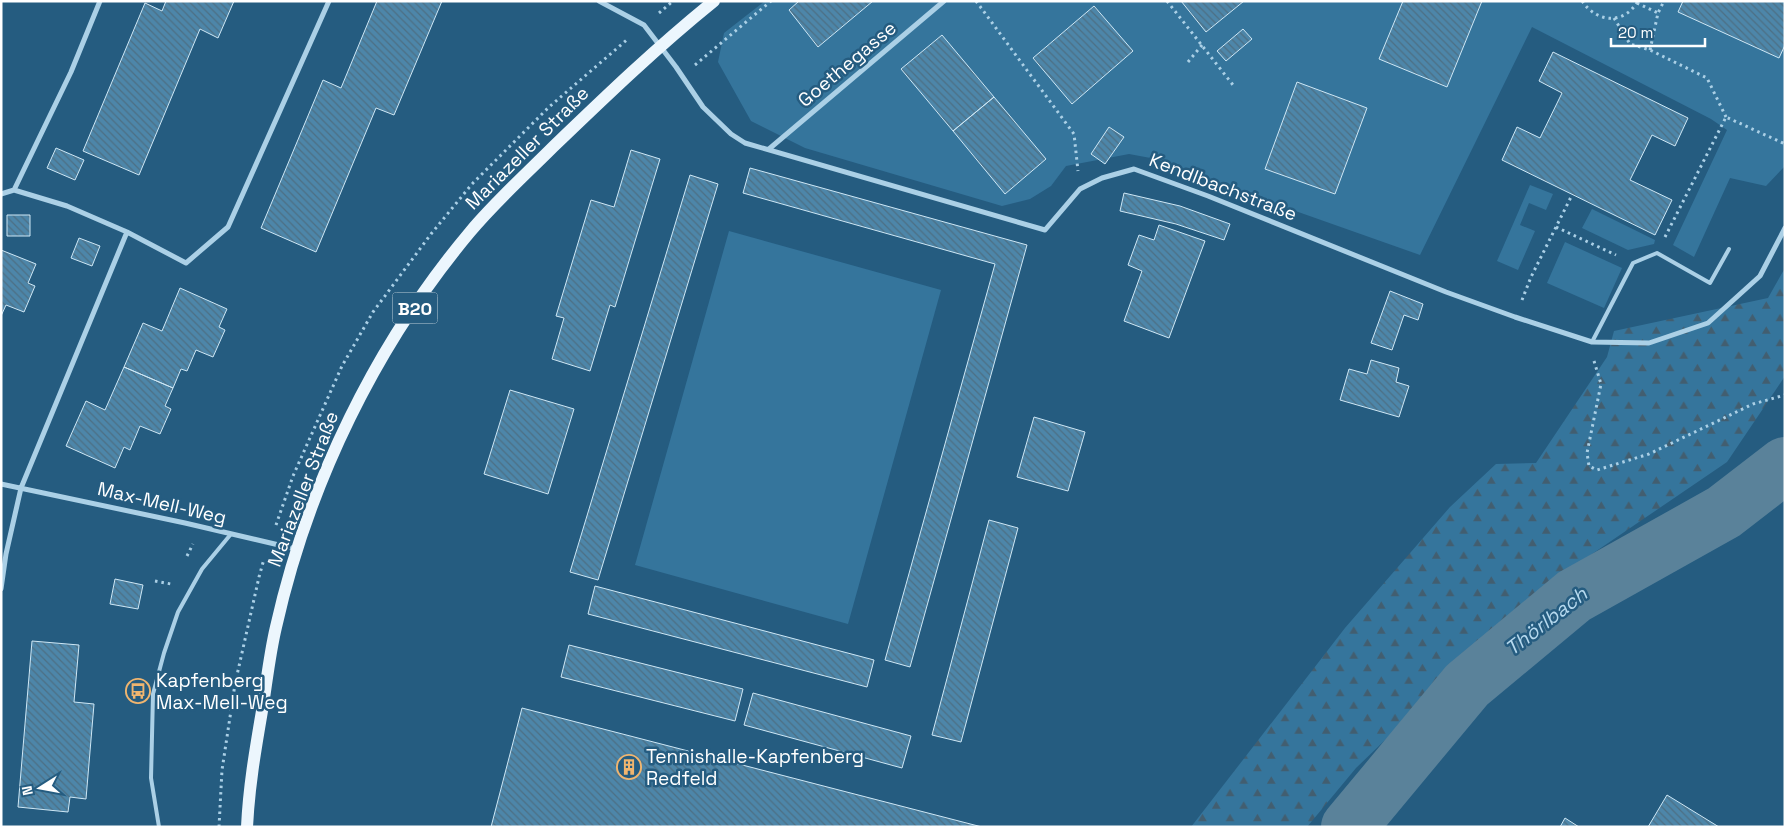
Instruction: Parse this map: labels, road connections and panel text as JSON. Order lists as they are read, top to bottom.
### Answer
{
  "streets": {
    "main road": ["Mariazeller Straße", "B20"],
    "street": ["Goethegasse", "Kendlbachstraße", "Max-Mell-Weg"]
  },
  "crossings": [
    ["Goethegasse", "Kendlbachstraße"],
    ["Mariazeller Straße", "Kendlbachstraße"],
    ["Mariazeller Straße", "Max-Mell-Weg"]
  ],
  "water": ["Thörlbach"],
  "places": {
    "bus stop": ["Kapfenberg Max-Mell-Weg"],
    "building": ["Tennishalle-Kapfenberg Redfeld"]
  },
  "scale_bar": "20 m",
  "north": "left"
}
